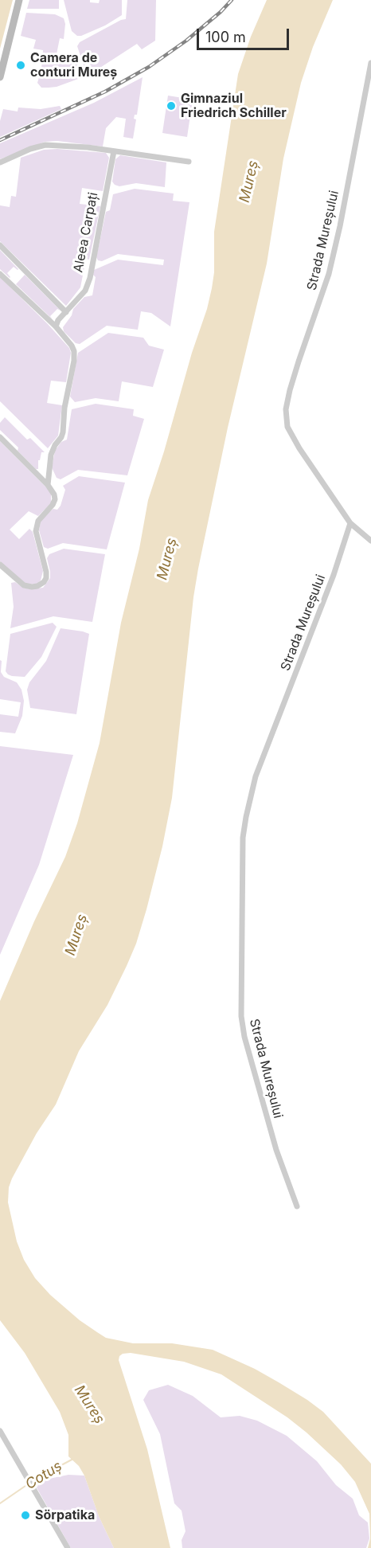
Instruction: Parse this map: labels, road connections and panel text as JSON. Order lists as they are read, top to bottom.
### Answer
{
  "streets": {
    "street": ["Aleea Carpați", "Strada Mureșului"]
  },
  "water": ["Mureș", "Cotuș"],
  "places": ["Camera de conturi Mureș", "Gimnaziul Friedrich Schiller", "Sörpatika"],
  "scale_bar": "100 m"
}
